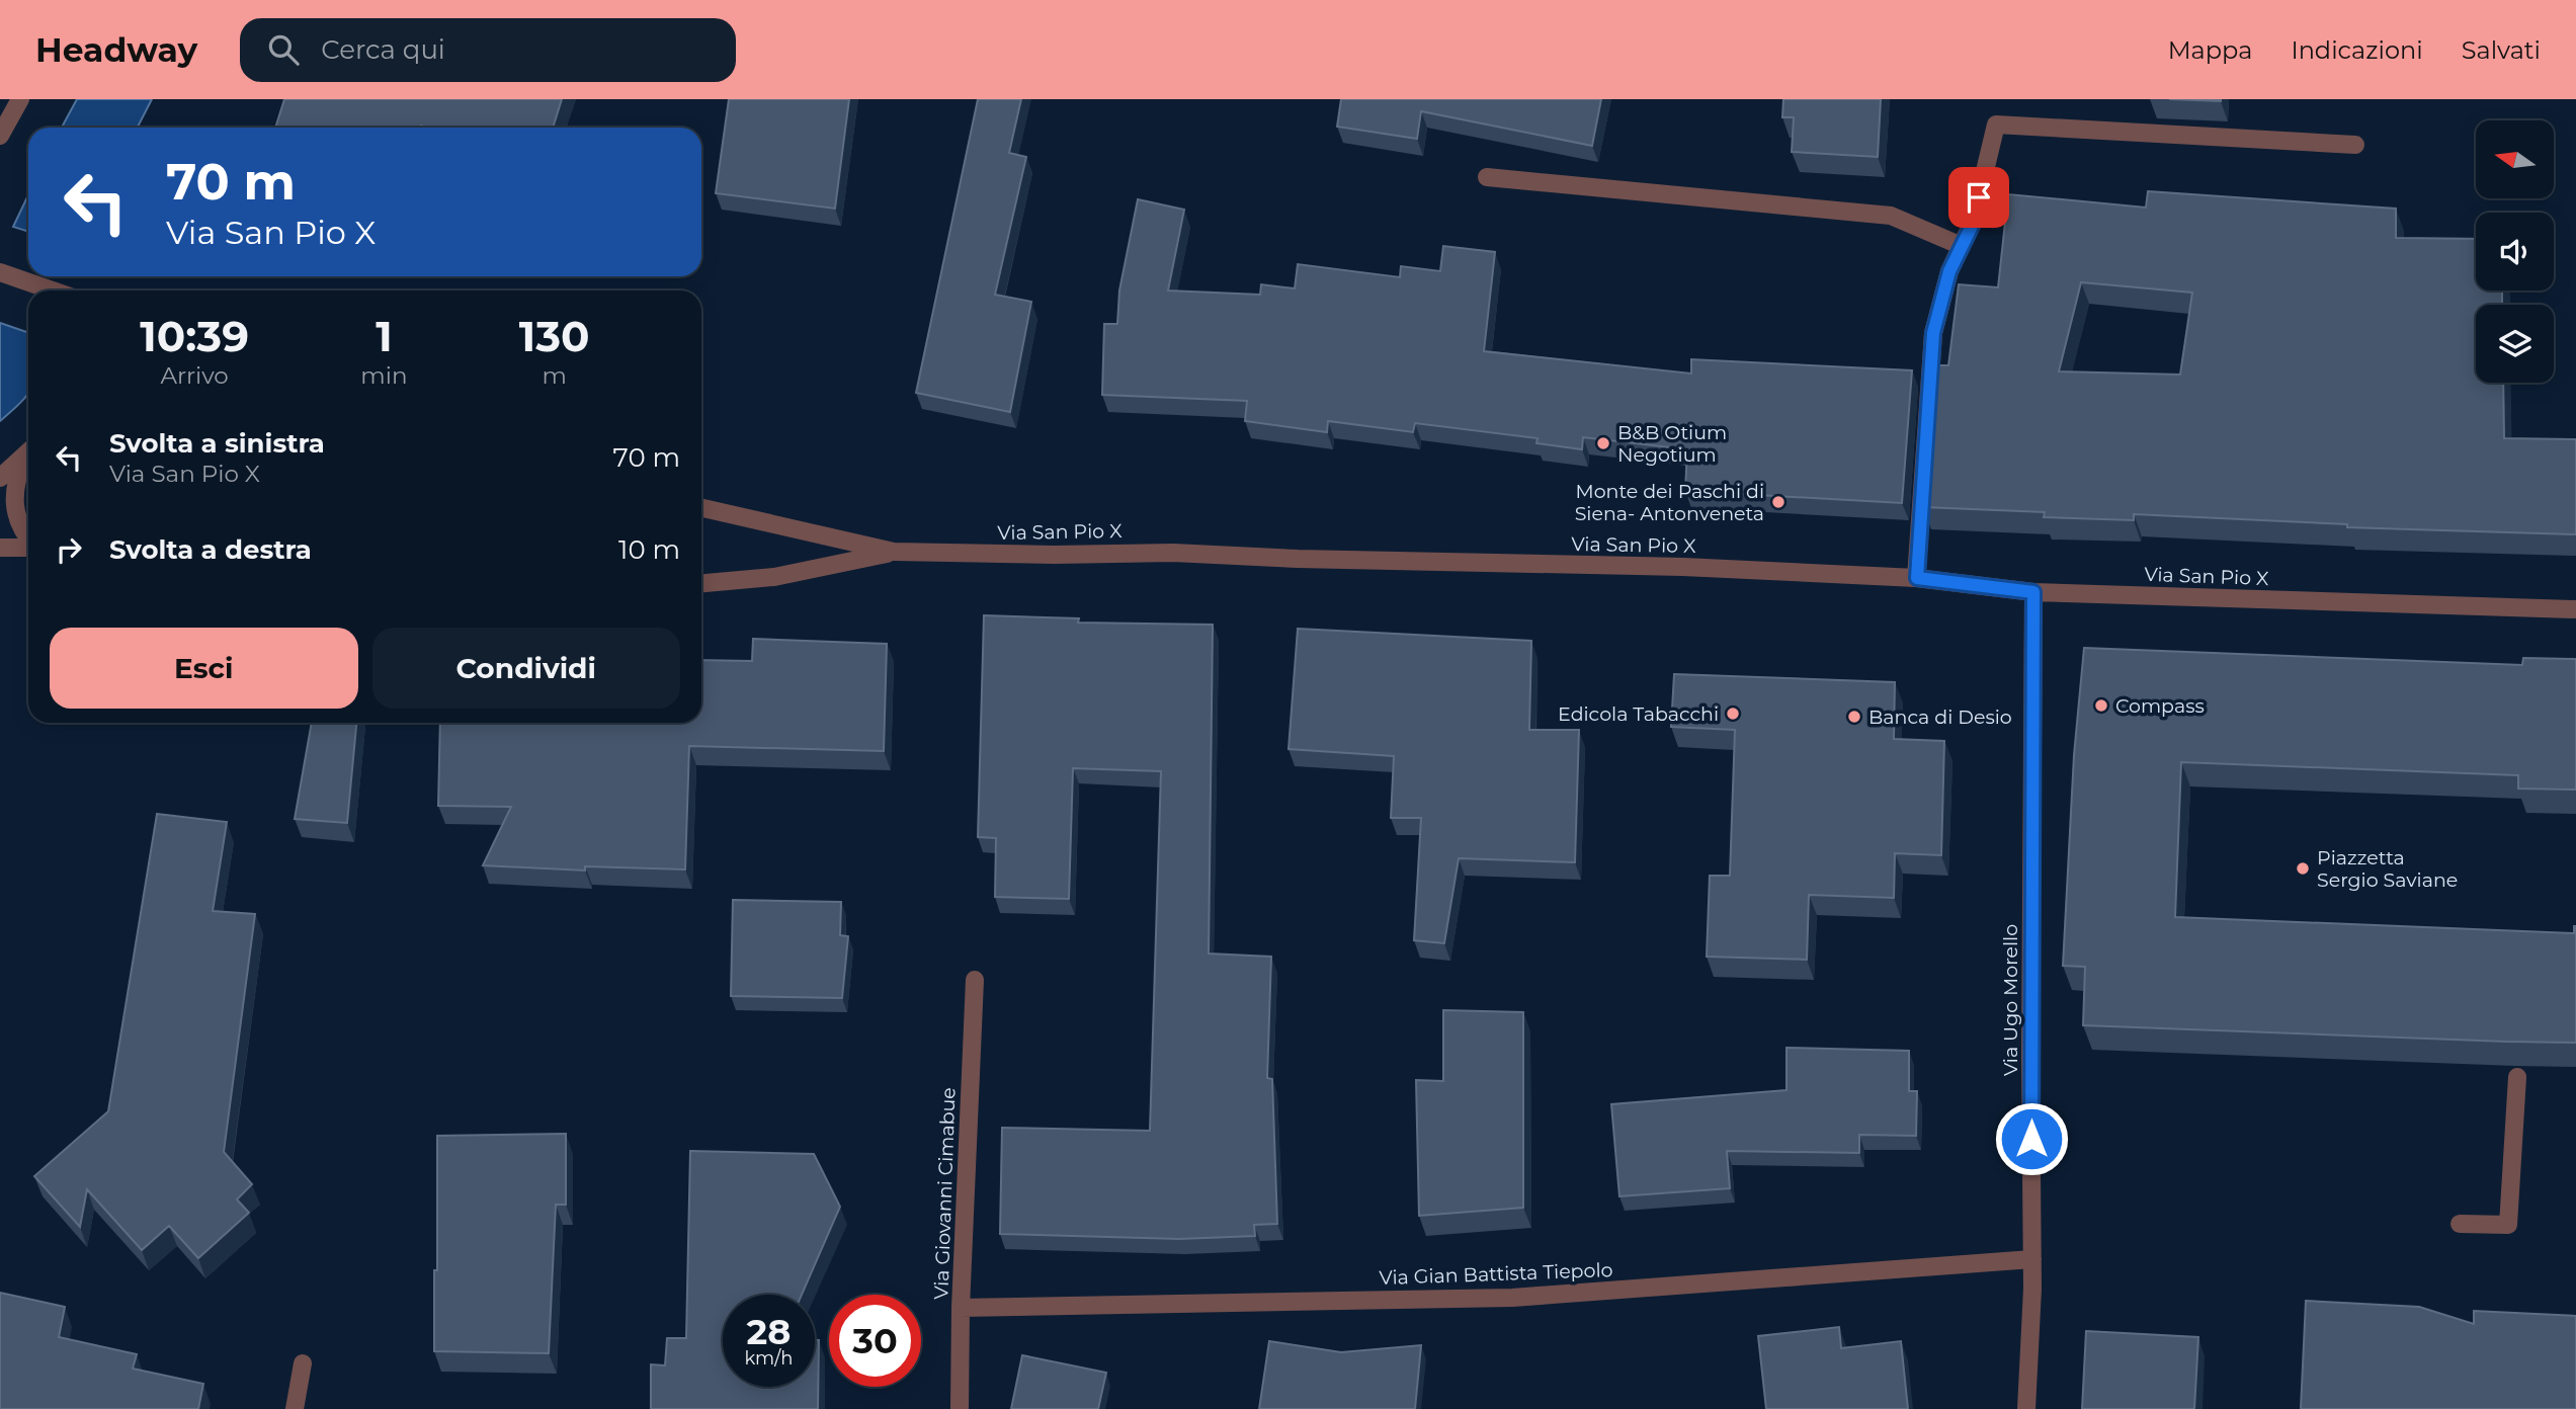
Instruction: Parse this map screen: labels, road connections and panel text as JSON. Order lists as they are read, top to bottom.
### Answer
{
  "streets": {
    "street": [
      "Via San Pio X",
      "Via Ugo Morello",
      "Via Giovanni Cimabue",
      "Via Gian Battista Tiepolo"
    ]
  },
  "crossings": [
    ["Via San Pio X", "Via Ugo Morello"],
    ["Via Ugo Morello", "Via Gian Battista Tiepolo"],
    ["Via Giovanni Cimabue", "Via Gian Battista Tiepolo"]
  ],
  "places": [
    "B&B Otium Negotium",
    "Monte dei Paschi di Siena- Antonveneta",
    "Compass",
    "Edicola Tabacchi",
    "Banca di Desio",
    "Piazzetta Sergio Saviane"
  ],
  "north": "left",
  "page": {
    "header": "Headway",
    "search": "Cerca qui",
    "nav": ["Mappa", "Indicazioni", "Salvati"],
    "turn": ["70 m", "Via San Pio X"],
    "eta": [
      "10:39",
      "Arrivo",
      "1",
      "min",
      "130",
      "m"
    ],
    "list": [
      {
        "name": "Svolta a sinistra",
        "note": "Via San Pio X",
        "value": "70 m"
      },
      {
        "name": "Svolta a destra",
        "value": "10 m"
      }
    ],
    "buttons": ["Esci", "Condividi"],
    "speed": "28 km/h",
    "limit": "30"
  }
}
